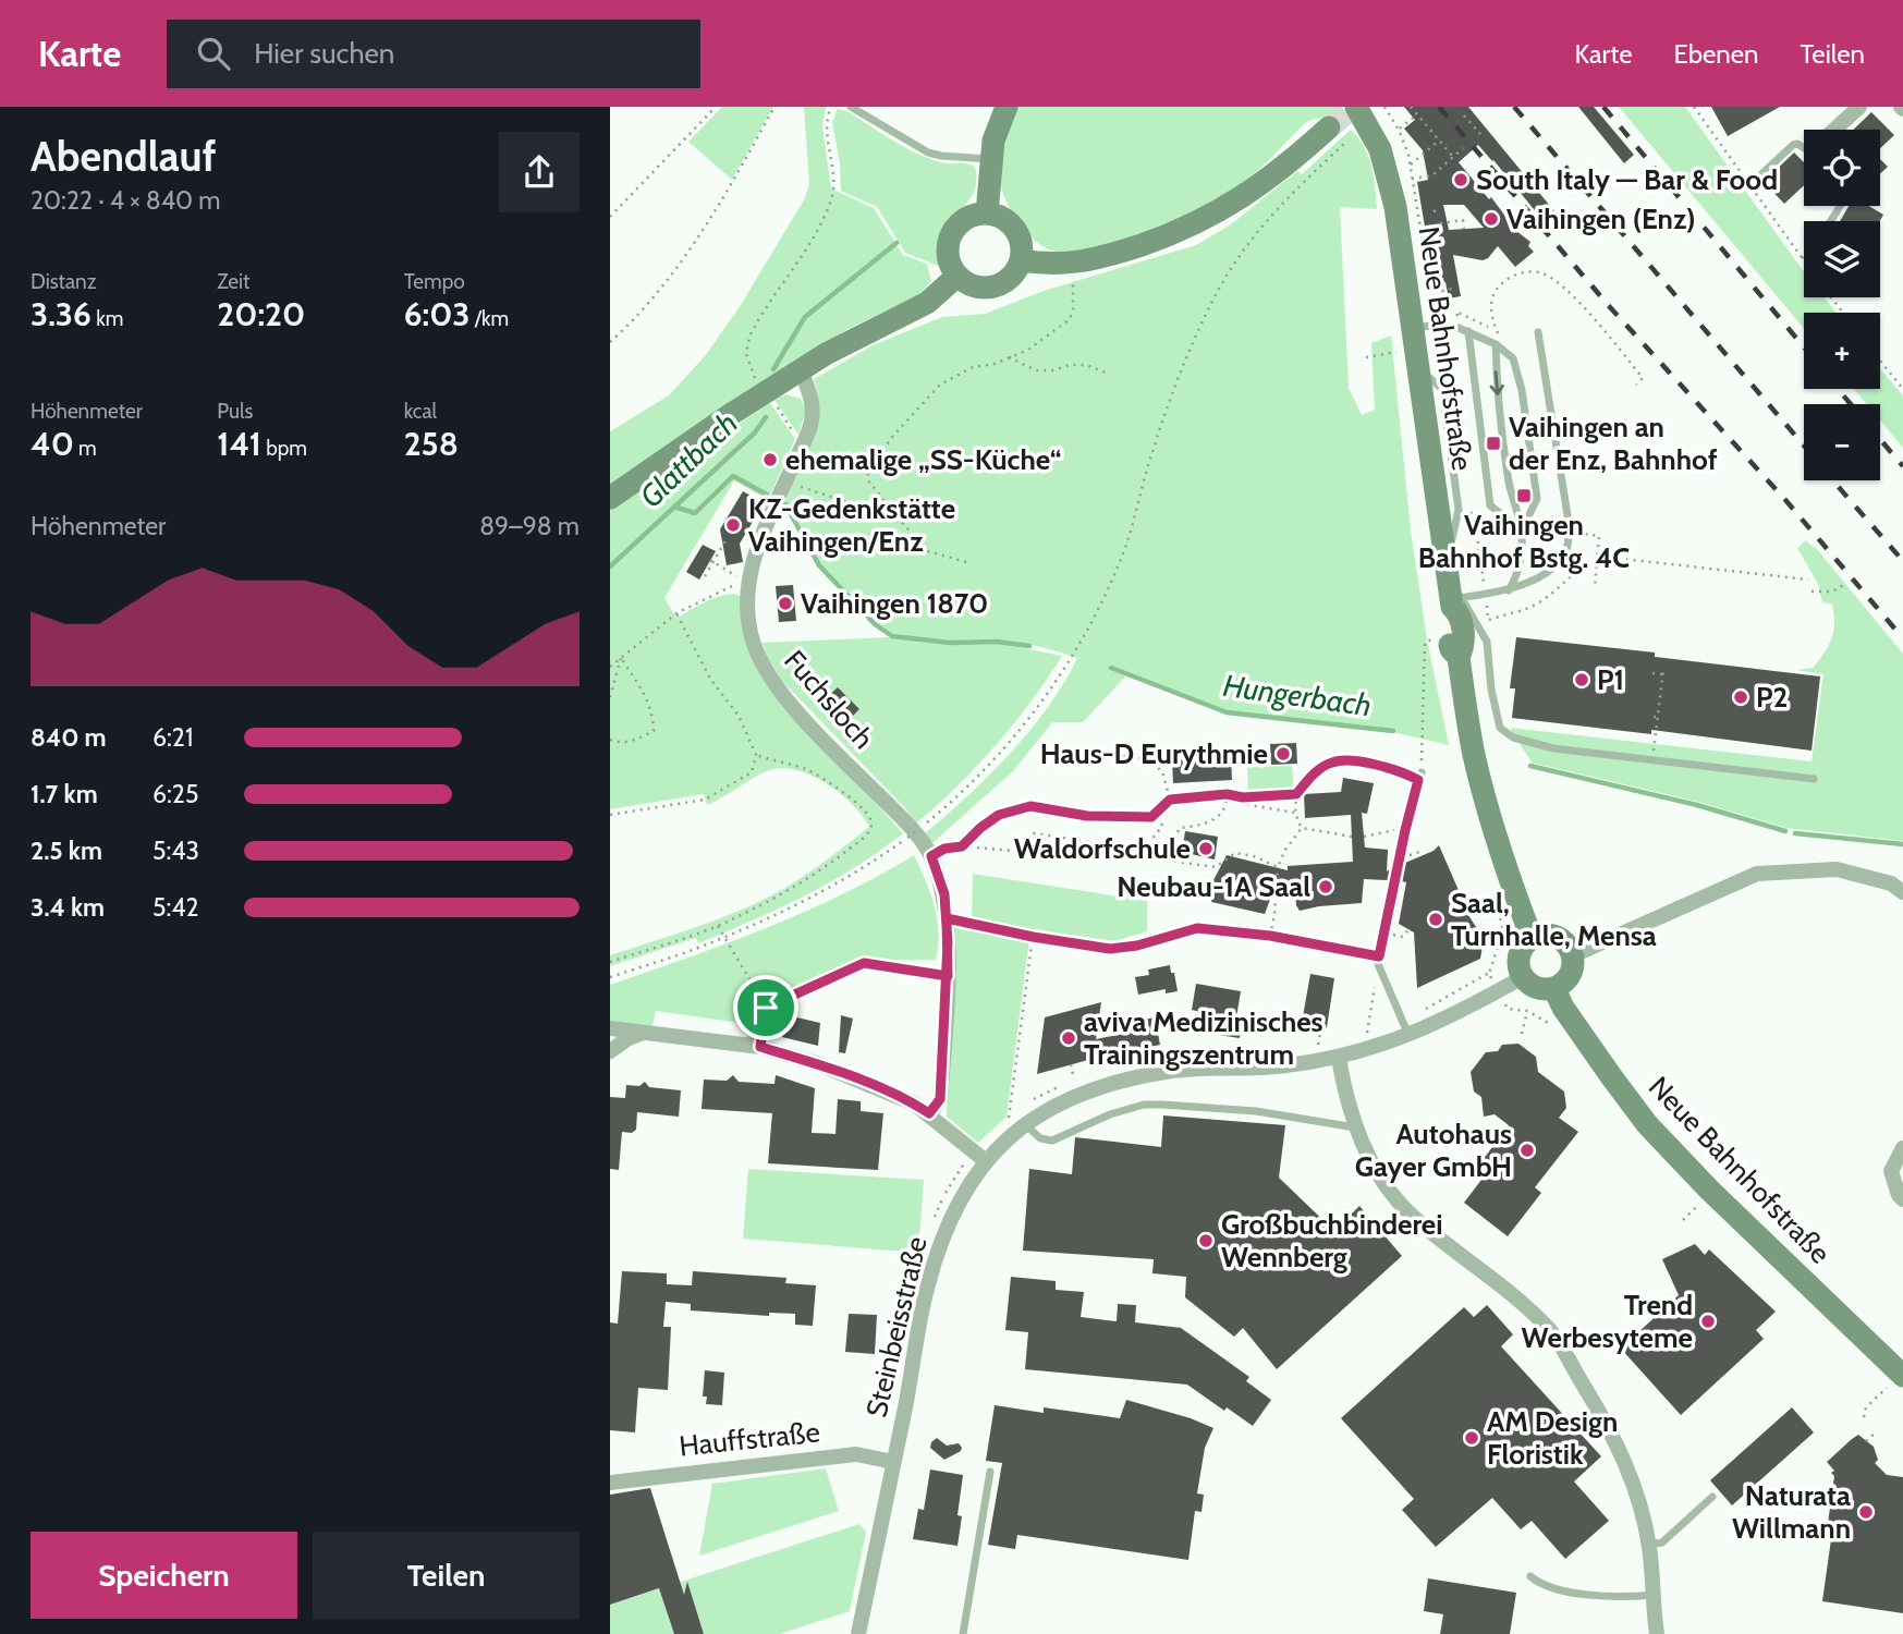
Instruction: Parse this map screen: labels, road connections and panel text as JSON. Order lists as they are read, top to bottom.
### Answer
{
  "streets": {
    "main road": ["Neue Bahnhofstraße"],
    "street": ["Fuchsloch", "Steinbeisstraße", "Hauffstraße"]
  },
  "crossings": [
    ["Neue Bahnhofstraße", "Steinbeisstraße"],
    ["Steinbeisstraße", "Hauffstraße"]
  ],
  "water": ["Glattbach", "Hungerbach"],
  "places": {
    "other": [
      "South Italy — Bar & Food",
      "Vaihingen (Enz)",
      "ehemalige „SS-Küche“",
      "KZ-Gedenkstätte Vaihingen/Enz",
      "Vaihingen 1870",
      "P1",
      "P2",
      "Haus-D Eurythmie",
      "Waldorfschule",
      "Neubau-1A Saal",
      "Saal, Turnhalle, Mensa",
      "aviva Medizinisches Trainingszentrum",
      "Autohaus Gayer GmbH",
      "Großbuchbinderei Wennberg",
      "Trend Werbesyteme",
      "AM Design Floristik",
      "Naturata Willmann"
    ],
    "transit": ["Vaihingen an der Enz, Bahnhof", "Vaihingen Bahnhof Bstg. 4C"]
  },
  "page": {
    "header": "Karte",
    "search": "Hier suchen",
    "nav": ["Karte", "Ebenen", "Teilen"],
    "heading": ["Abendlauf", "20:22 · 4 × 840 m"],
    "map_buttons": ["+", "−"],
    "stats": [
      ["Distanz", "3.36 km"],
      ["Zeit", "20:20"],
      ["Tempo", "6:03 /km"],
      ["Höhenmeter", "40 m"],
      ["Puls", "141 bpm"],
      ["kcal", "258"]
    ],
    "chart": ["Höhenmeter", "89–98 m"],
    "list": [
      {
        "name": "840 m",
        "note": "6:21"
      },
      {
        "name": "1.7 km",
        "note": "6:25"
      },
      {
        "name": "2.5 km",
        "note": "5:43"
      },
      {
        "name": "3.4 km",
        "note": "5:42"
      }
    ],
    "buttons": ["Speichern", "Teilen"]
  }
}
